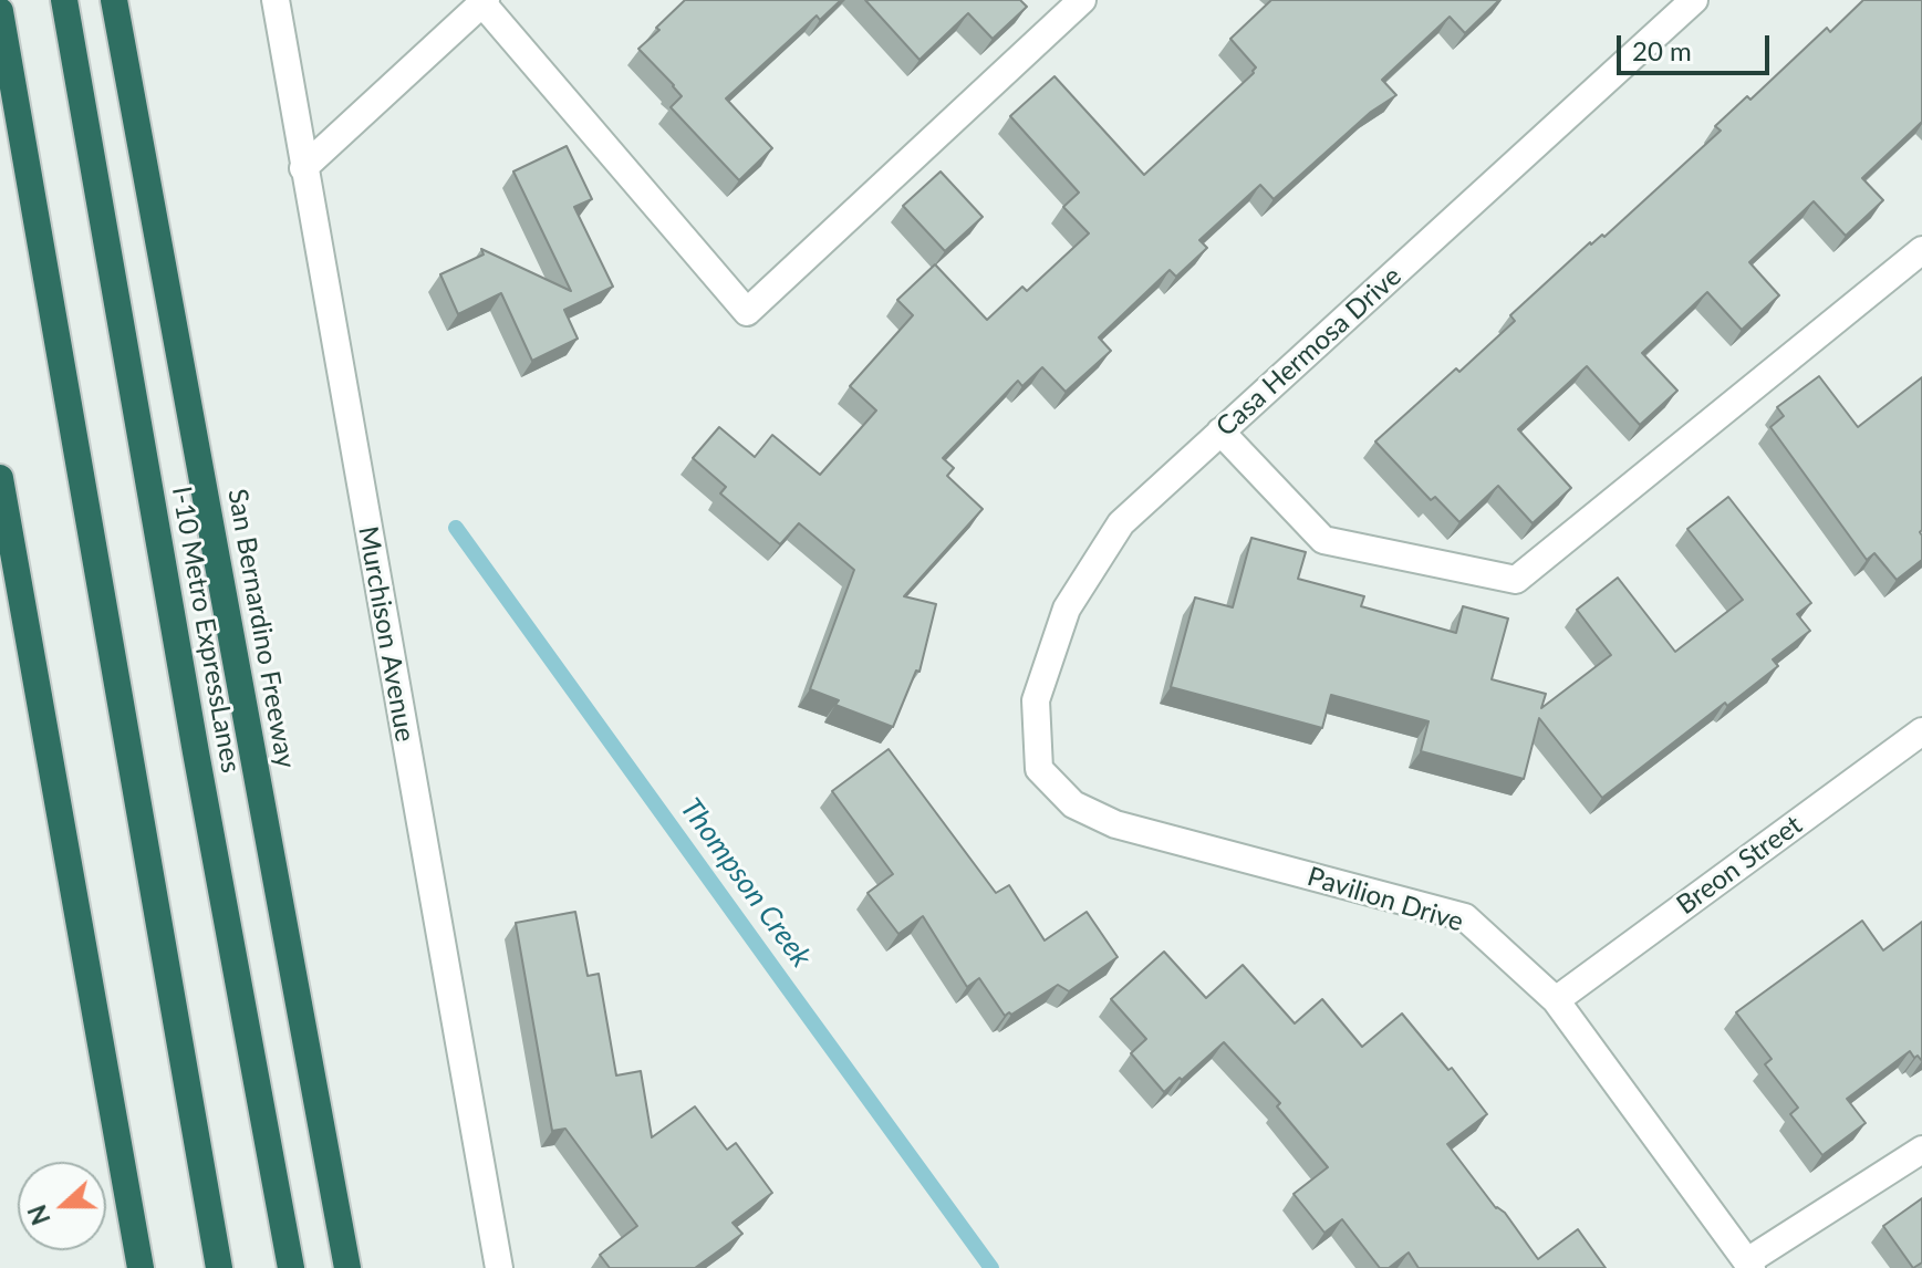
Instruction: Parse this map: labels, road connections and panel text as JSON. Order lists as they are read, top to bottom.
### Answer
{
  "streets": {
    "highway": ["San Bernardino Freeway", "I-10 Metro ExpressLanes"],
    "street": [
      "Casa Hermosa Drive",
      "Murchison Avenue",
      "Breon Street",
      "Pavilion Drive"
    ]
  },
  "crossings": [
    ["Casa Hermosa Drive", "Pavilion Drive"],
    ["Breon Street", "Pavilion Drive"]
  ],
  "water": ["Thompson Creek"],
  "scale_bar": "20 m",
  "north": "left"
}
